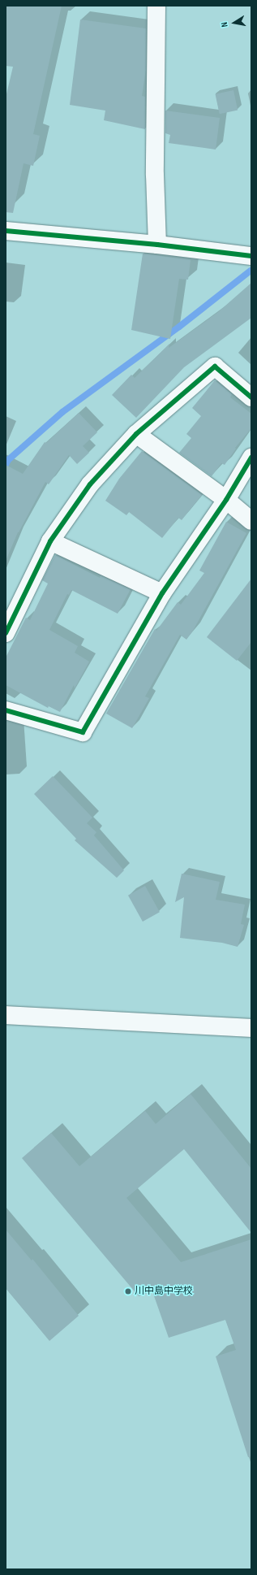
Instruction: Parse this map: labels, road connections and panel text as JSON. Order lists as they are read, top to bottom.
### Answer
{
  "places": ["川中島中学校"],
  "north": "left"
}
